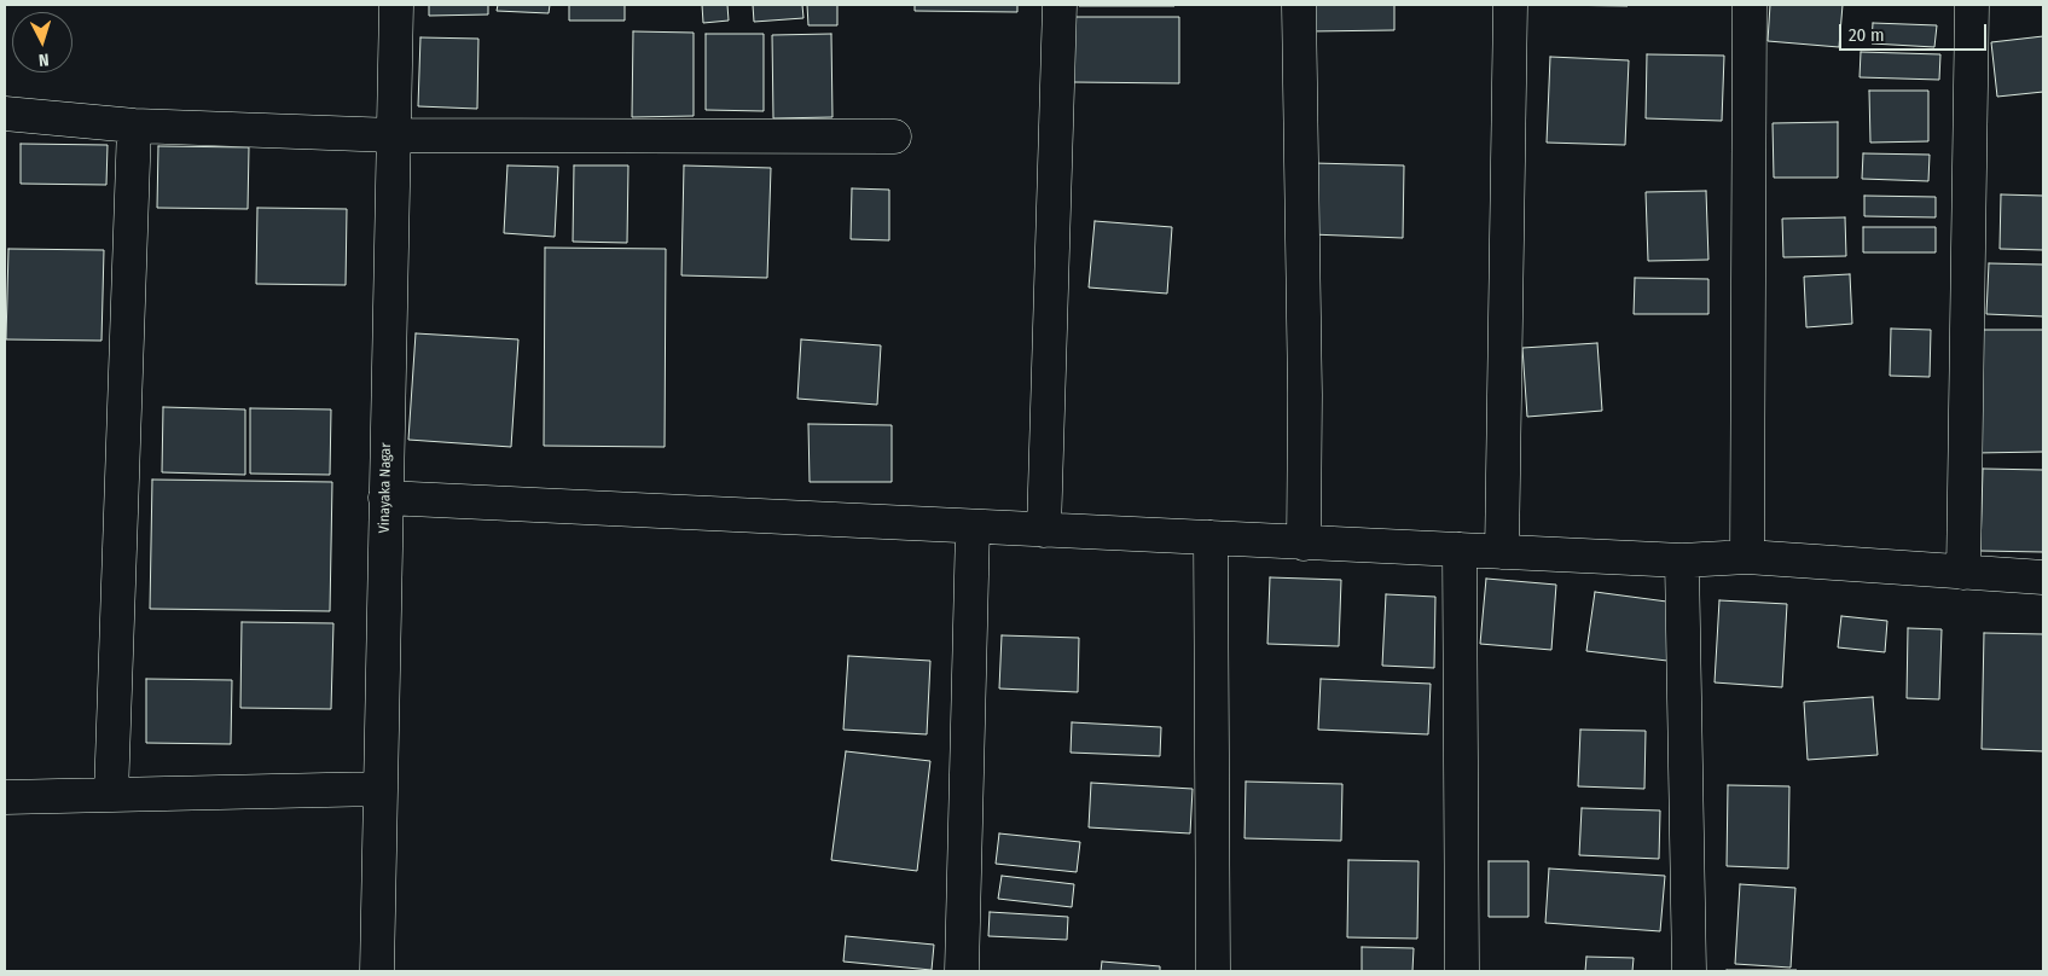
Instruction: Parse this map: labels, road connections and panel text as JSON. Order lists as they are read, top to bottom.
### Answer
{
  "streets": {
    "street": ["Vinayaka Nagar"]
  },
  "scale_bar": "20 m",
  "north": "bottom"
}
